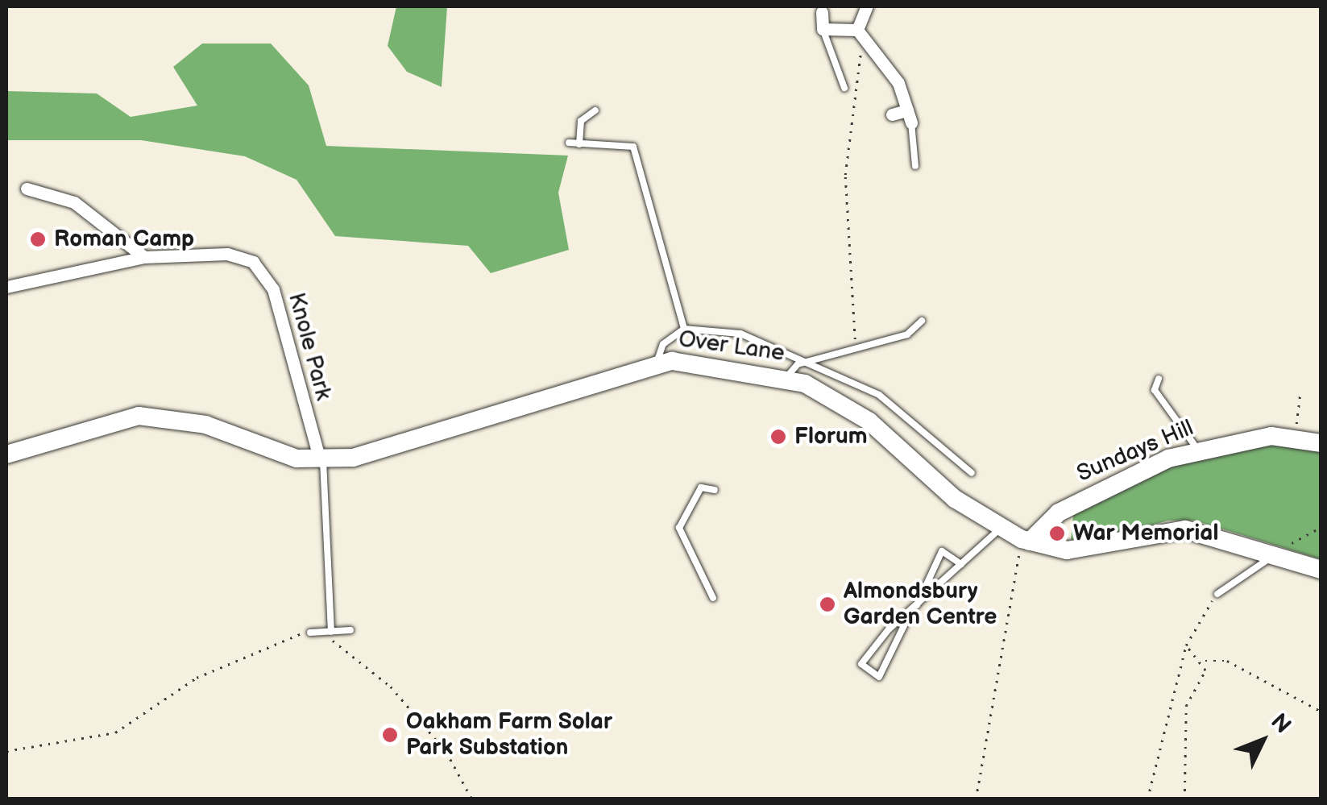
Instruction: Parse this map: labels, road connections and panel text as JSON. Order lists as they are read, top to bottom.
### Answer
{
  "streets": {
    "street": ["Knole Park", "Over Lane", "Sundays Hill"]
  },
  "crossings": [
    ["Knole Park", "Over Lane"],
    ["Over Lane", "Sundays Hill"]
  ],
  "places": [
    "Roman Camp",
    "Florum",
    "War Memorial",
    "Almondsbury Garden Centre",
    "Oakham Farm Solar Park Substation"
  ],
  "north": "top right"
}
